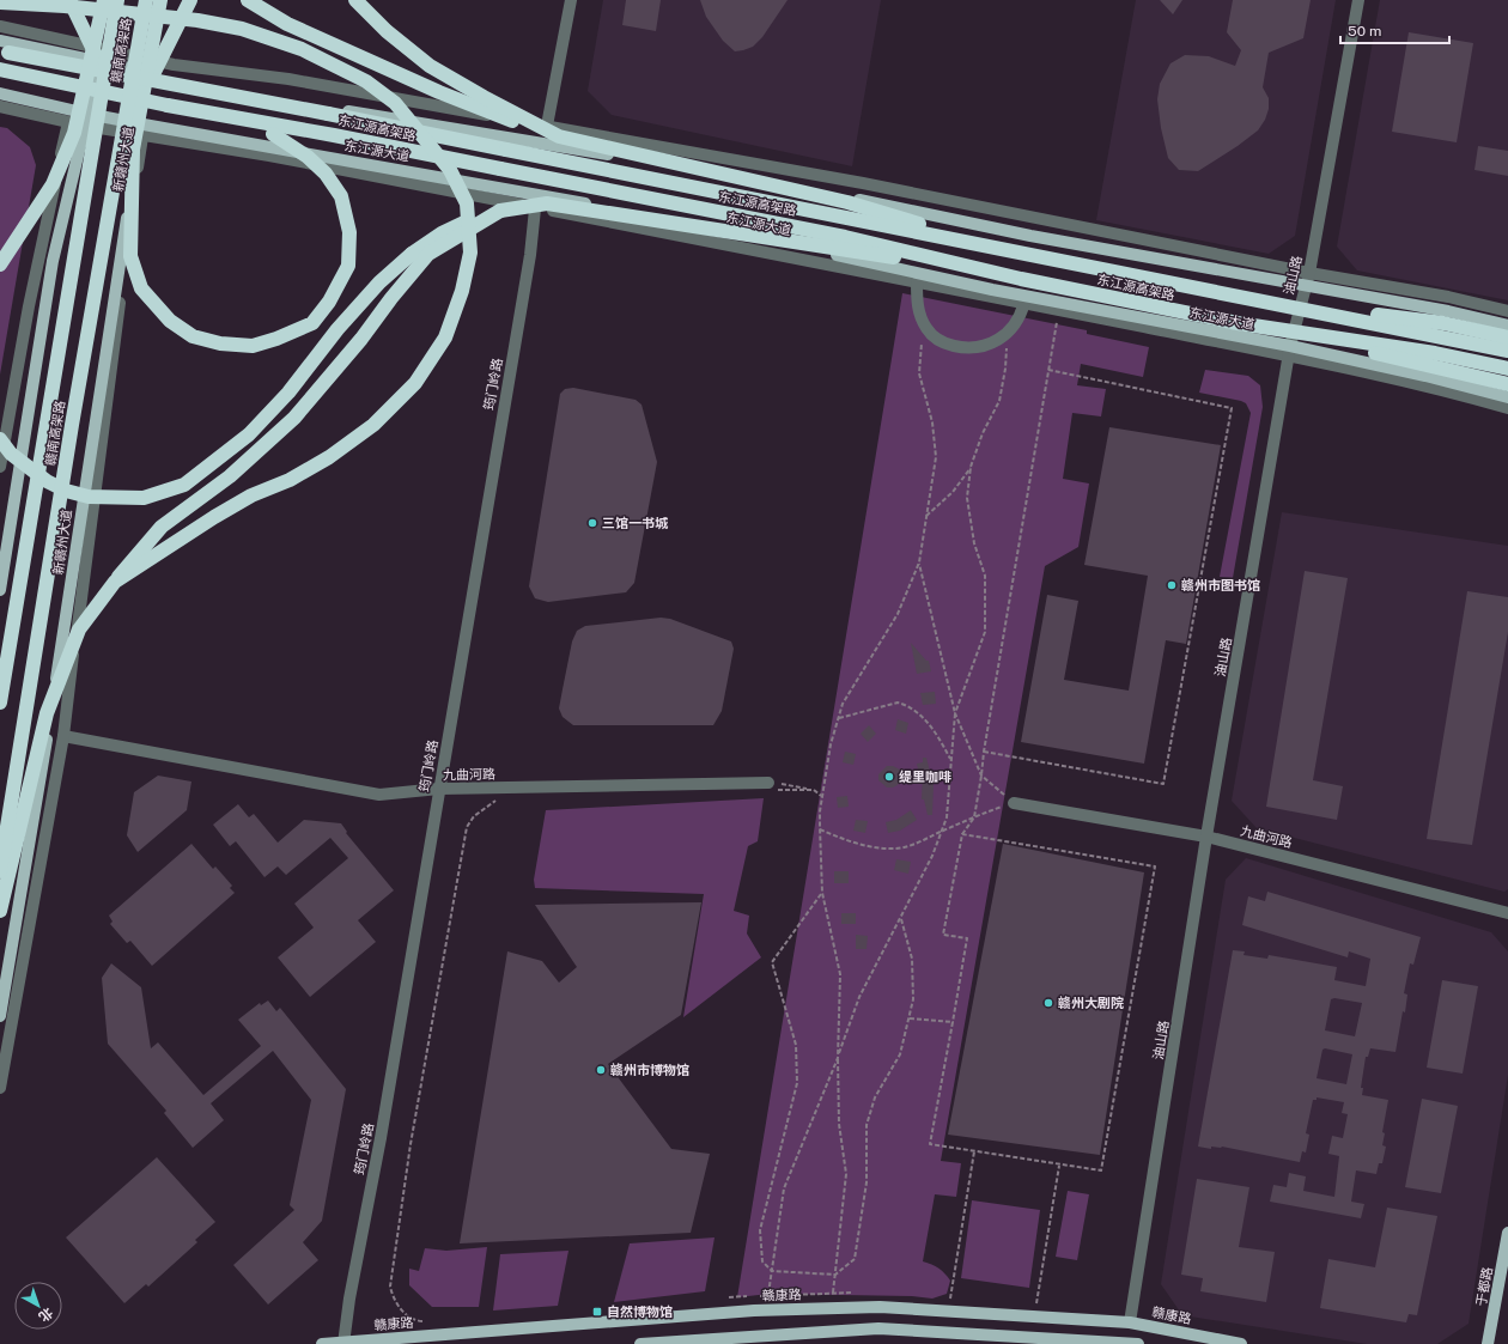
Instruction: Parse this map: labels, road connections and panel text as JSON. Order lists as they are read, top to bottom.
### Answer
{
  "streets": {
    "highway": ["赣南高架路", "东江源高架路"],
    "main road": [
      "东江源大道",
      "新赣州大道",
      "于都路",
      "赣康路"
    ],
    "street": ["油山路", "筠门岭路", "九曲河路"]
  },
  "crossings": [
    ["东江源大道", "新赣州大道"],
    ["东江源大道", "油山路"],
    ["东江源大道", "筠门岭路"],
    ["油山路", "九曲河路"],
    ["油山路", "赣康路"],
    ["筠门岭路", "九曲河路"],
    ["筠门岭路", "赣康路"]
  ],
  "places": {
    "other": [
      "三馆一书城",
      "赣州市图书馆",
      "缇里咖啡",
      "赣州大剧院",
      "赣州市博物馆"
    ],
    "transit": ["自然博物馆"]
  },
  "scale_bar": "50 m",
  "north": "bottom right"
}
